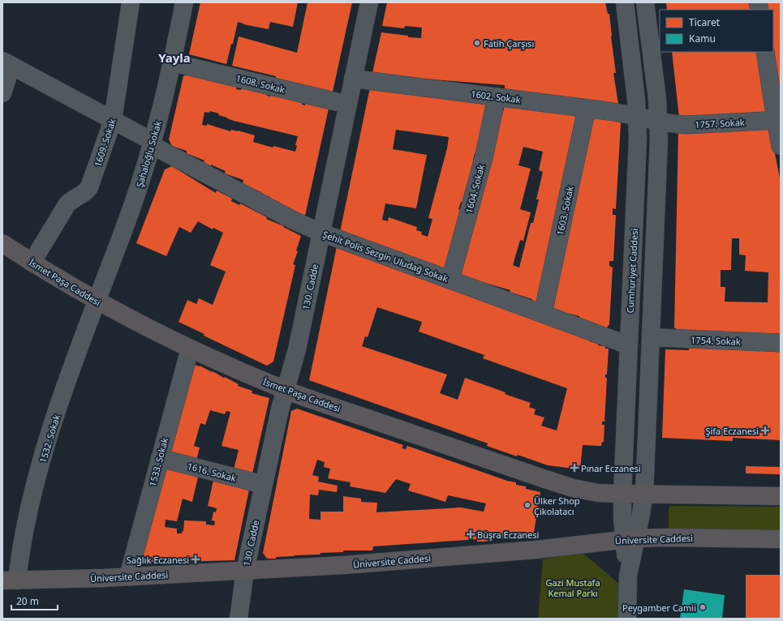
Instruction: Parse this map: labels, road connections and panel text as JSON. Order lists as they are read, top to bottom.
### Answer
{
  "streets": {
    "main road": ["İsmet Paşa Caddesi", "Üniversite Caddesi"],
    "street": [
      "1608. Sokak",
      "1602. Sokak",
      "1757. Sokak",
      "1609. Sokak",
      "Şahaloğlu Sokak",
      "1604. Sokak",
      "1603. Sokak",
      "Şehit Polis Sezgin Uludağ Sokak",
      "Cumhuriyet Caddesi",
      "130. Cadde",
      "1754. Sokak",
      "1532. Sokak",
      "1533. Sokak",
      "1616. Sokak"
    ]
  },
  "crossings": [
    ["1608. Sokak", "Şahaloğlu Sokak"],
    ["1608. Sokak", "130. Cadde"],
    ["1602. Sokak", "1757. Sokak"],
    ["1602. Sokak", "1604. Sokak"],
    ["1602. Sokak", "1603. Sokak"],
    ["1602. Sokak", "Cumhuriyet Caddesi"],
    ["1602. Sokak", "130. Cadde"],
    ["1757. Sokak", "Cumhuriyet Caddesi"],
    ["1609. Sokak", "Şehit Polis Sezgin Uludağ Sokak"],
    ["1609. Sokak", "İsmet Paşa Caddesi"],
    ["Şahaloğlu Sokak", "Şehit Polis Sezgin Uludağ Sokak"],
    ["Şahaloğlu Sokak", "İsmet Paşa Caddesi"],
    ["Şahaloğlu Sokak", "1532. Sokak"],
    ["1604. Sokak", "Şehit Polis Sezgin Uludağ Sokak"],
    ["1603. Sokak", "Şehit Polis Sezgin Uludağ Sokak"],
    ["Şehit Polis Sezgin Uludağ Sokak", "Cumhuriyet Caddesi"],
    ["Şehit Polis Sezgin Uludağ Sokak", "130. Cadde"],
    ["Cumhuriyet Caddesi", "İsmet Paşa Caddesi"],
    ["Cumhuriyet Caddesi", "Üniversite Caddesi"],
    ["İsmet Paşa Caddesi", "130. Cadde"],
    ["İsmet Paşa Caddesi", "1532. Sokak"],
    ["İsmet Paşa Caddesi", "1533. Sokak"],
    ["130. Cadde", "1616. Sokak"],
    ["130. Cadde", "Üniversite Caddesi"],
    ["1532. Sokak", "Üniversite Caddesi"],
    ["1533. Sokak", "1616. Sokak"],
    ["1533. Sokak", "Üniversite Caddesi"]
  ],
  "districts": ["Yayla"],
  "parks": ["Gazi Mustafa Kemal Parkı"],
  "places": {
    "other": ["Fatih Çarşısı", "Ülker Shop Çikolatacı", "Peygamber Camii"],
    "health": [
      "Şifa Eczanesi",
      "Pınar Eczanesi",
      "Büşra Eczanesi",
      "Sağlık Eczanesi"
    ]
  },
  "legend": ["Ticaret", "Kamu"],
  "scale_bar": "20 m"
}
